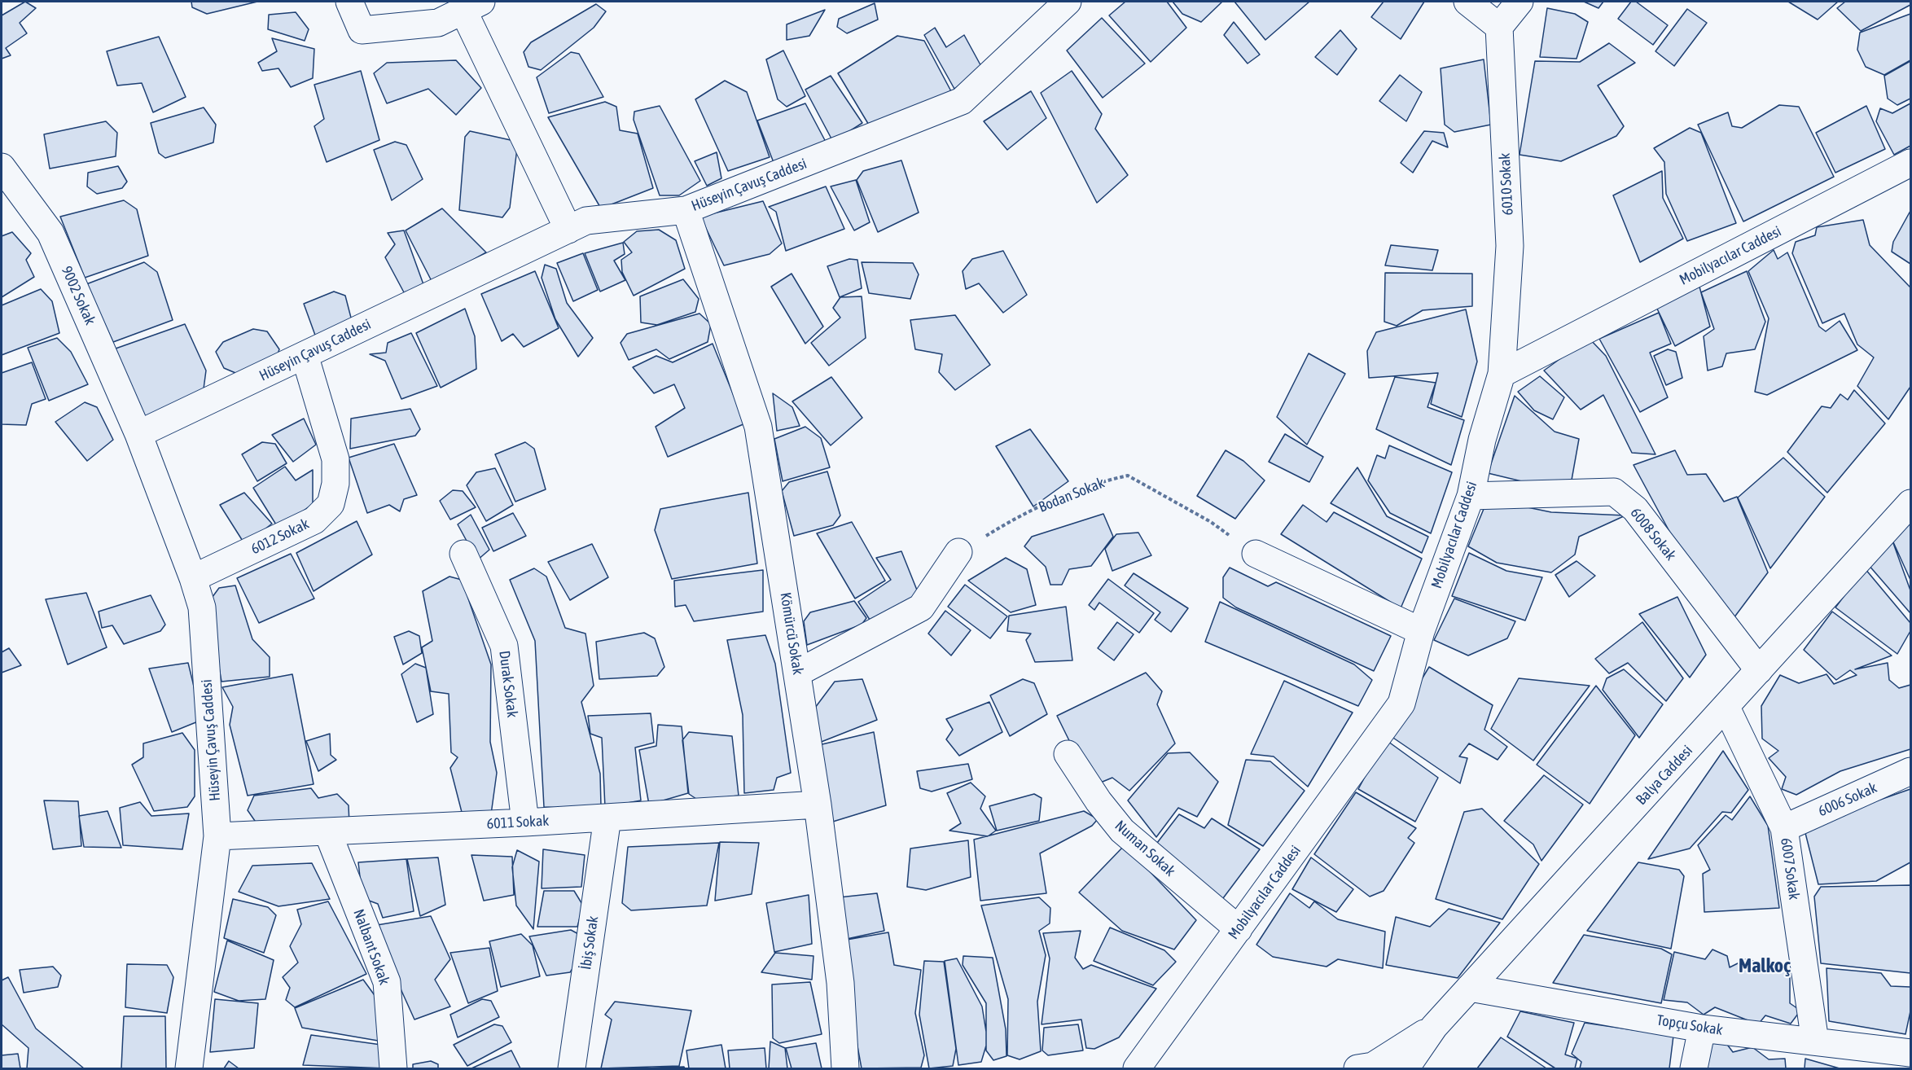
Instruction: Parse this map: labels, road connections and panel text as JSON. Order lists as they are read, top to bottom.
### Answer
{
  "streets": {
    "street": [
      "6010 Sokak",
      "Hüseyin Çavuş Caddesi",
      "Mobilyacılar Caddesi",
      "9002 Sokak",
      "6008 Sokak",
      "6012 Sokak",
      "Kömürcü Sokak",
      "Durak Sokak",
      "Balya Caddesi",
      "6006 Sokak",
      "6011 Sokak",
      "Numan Sokak",
      "6007 Sokak",
      "İbiş Sokak",
      "Nalbant Sokak",
      "Topçu Sokak"
    ],
    "path": ["Bodan Sokak"]
  },
  "crossings": [
    ["6010 Sokak", "Mobilyacılar Caddesi"],
    ["Hüseyin Çavuş Caddesi", "9002 Sokak"],
    ["Hüseyin Çavuş Caddesi", "6012 Sokak"],
    ["Hüseyin Çavuş Caddesi", "Kömürcü Sokak"],
    ["Hüseyin Çavuş Caddesi", "6011 Sokak"],
    ["Mobilyacılar Caddesi", "6008 Sokak"],
    ["Mobilyacılar Caddesi", "Numan Sokak"],
    ["6008 Sokak", "Balya Caddesi"],
    ["Kömürcü Sokak", "6011 Sokak"],
    ["Durak Sokak", "6011 Sokak"],
    ["Balya Caddesi", "6007 Sokak"],
    ["Balya Caddesi", "Topçu Sokak"],
    ["6006 Sokak", "6007 Sokak"],
    ["6011 Sokak", "İbiş Sokak"],
    ["6011 Sokak", "Nalbant Sokak"],
    ["6007 Sokak", "Topçu Sokak"]
  ],
  "districts": ["Malkoç"]
}
